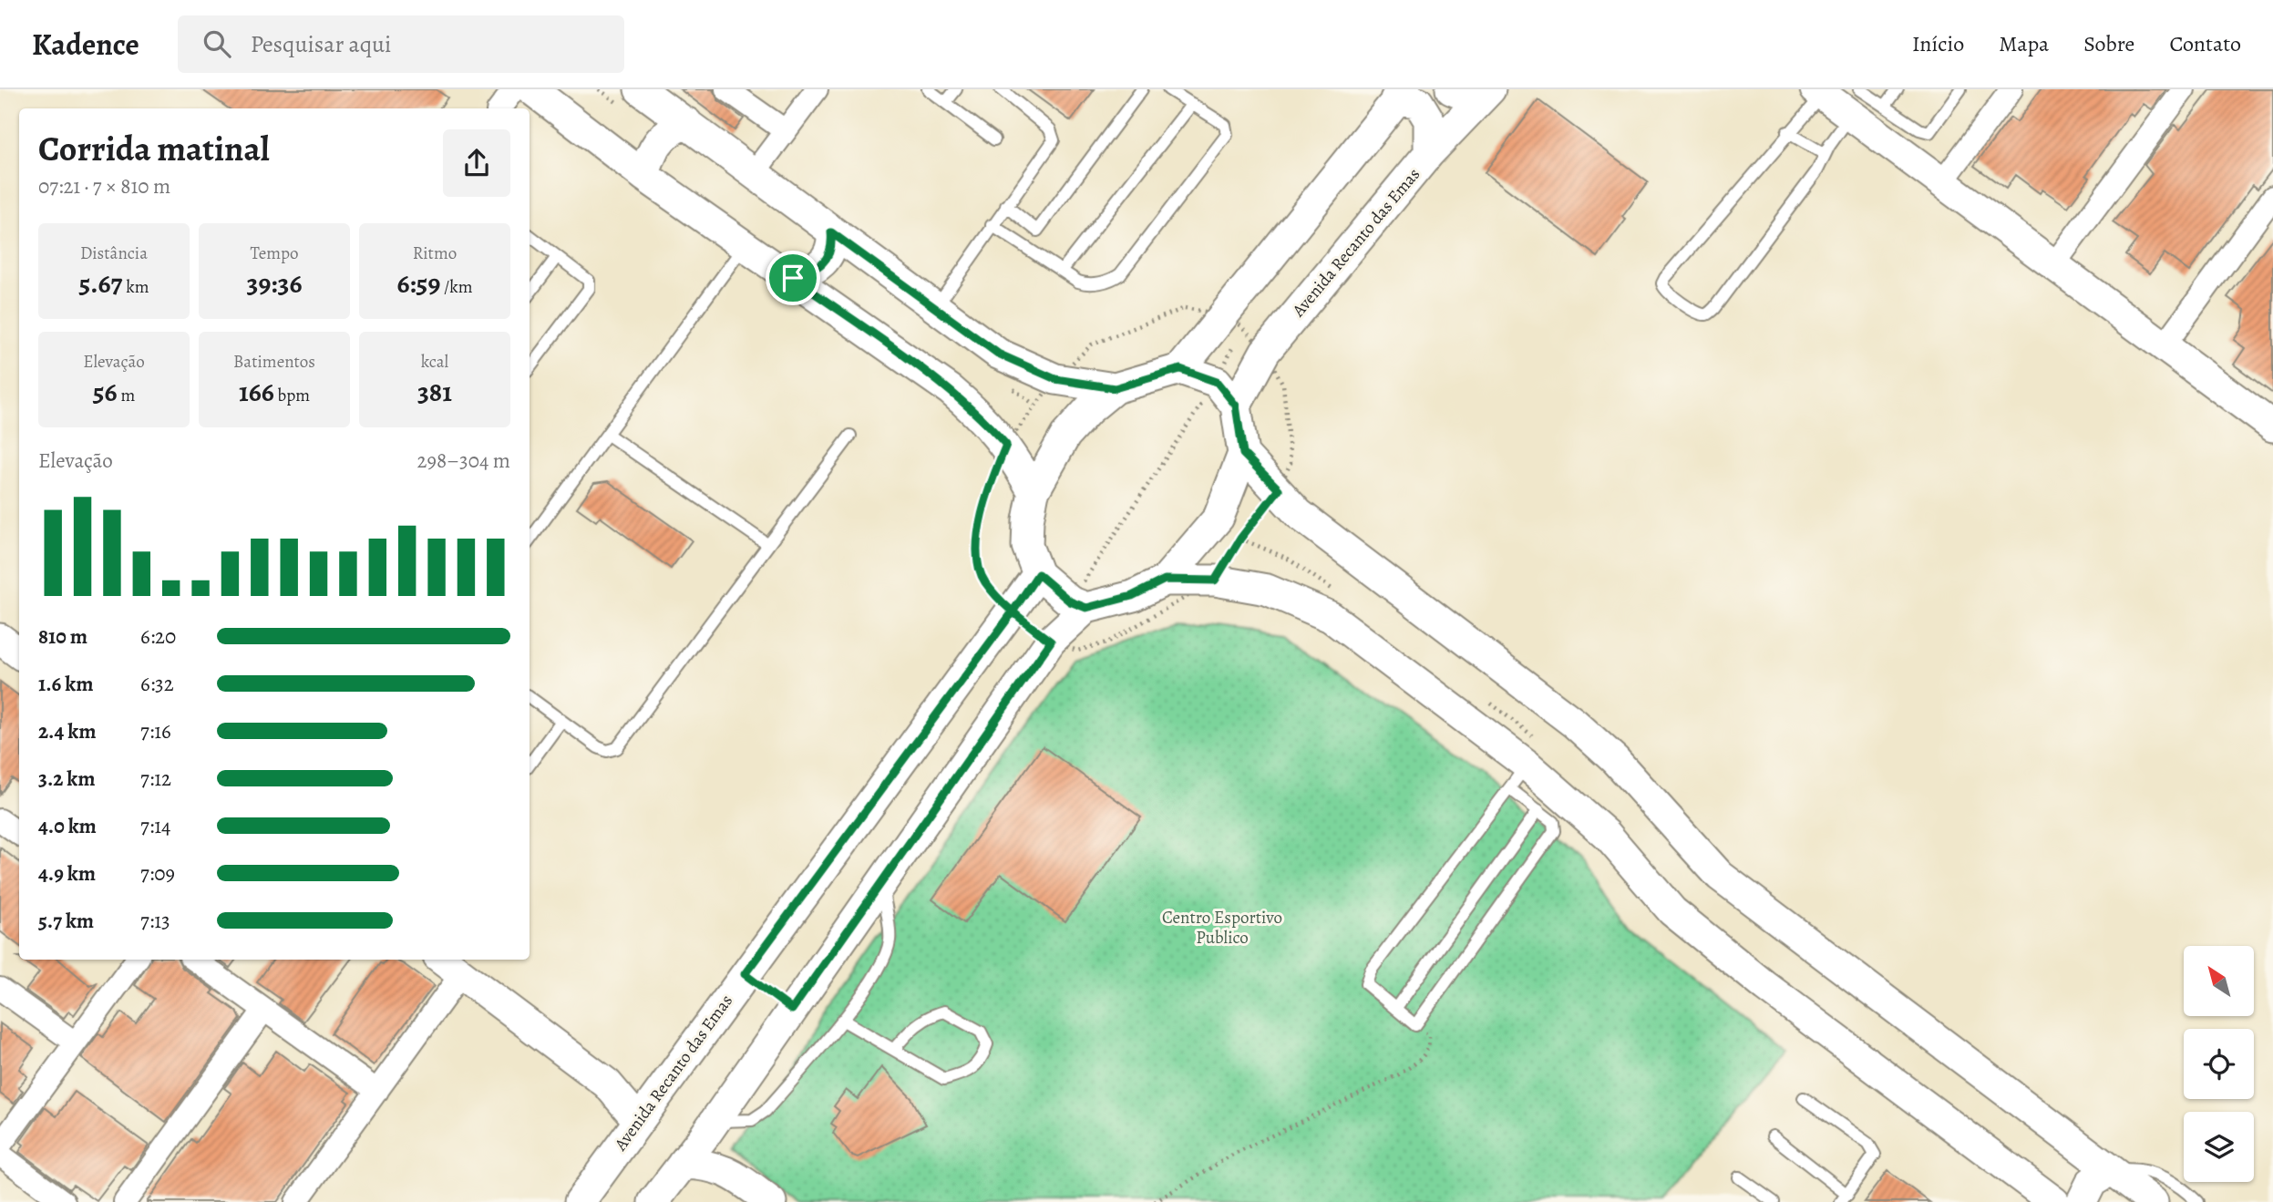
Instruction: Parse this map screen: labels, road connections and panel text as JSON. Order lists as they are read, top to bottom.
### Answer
{
  "streets": {
    "main road": ["Avenida Recanto das Emas"]
  },
  "parks": ["Centro Esportivo Publico"],
  "north": "top left",
  "page": {
    "header": "Kadence",
    "search": "Pesquisar aqui",
    "nav": [
      "Início",
      "Mapa",
      "Sobre",
      "Contato"
    ],
    "heading": ["Corrida matinal", "07:21 · 7 × 810 m"],
    "stats": [
      ["Distância", "5.67 km"],
      ["Tempo", "39:36"],
      ["Ritmo", "6:59 /km"],
      ["Elevação", "56 m"],
      ["Batimentos", "166 bpm"],
      ["kcal", "381"]
    ],
    "chart": ["Elevação", "298–304 m"],
    "list": [
      {
        "name": "810 m",
        "note": "6:20"
      },
      {
        "name": "1.6 km",
        "note": "6:32"
      },
      {
        "name": "2.4 km",
        "note": "7:16"
      },
      {
        "name": "3.2 km",
        "note": "7:12"
      },
      {
        "name": "4.0 km",
        "note": "7:14"
      },
      {
        "name": "4.9 km",
        "note": "7:09"
      },
      {
        "name": "5.7 km",
        "note": "7:13"
      }
    ]
  }
}
